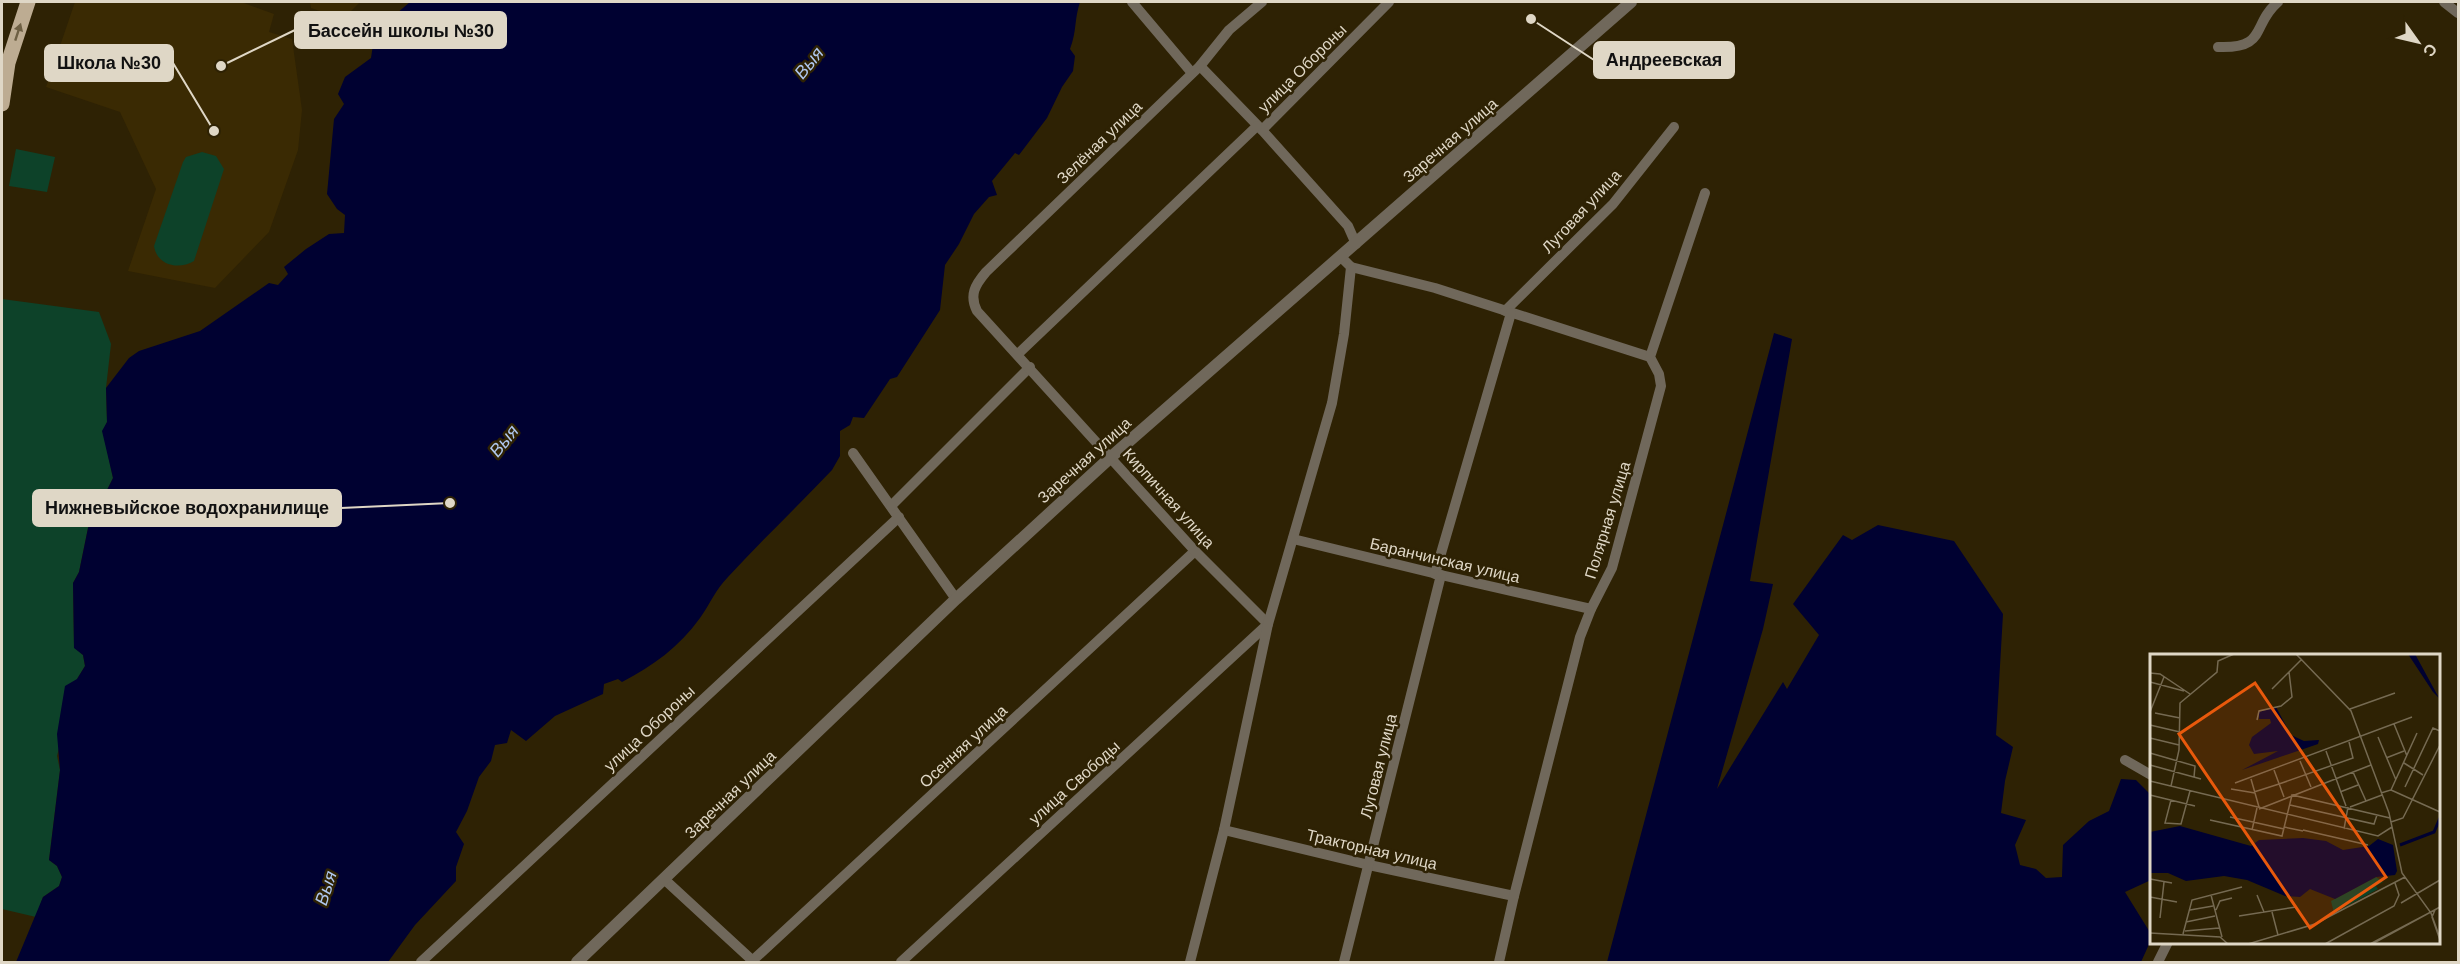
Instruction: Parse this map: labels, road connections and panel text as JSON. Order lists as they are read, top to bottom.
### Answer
{
  "streets": {
    "street": [
      "улица Обороны",
      "Заречная улица",
      "Зелёная улица",
      "Луговая улица",
      "Кирпичная улица",
      "Полярная улица",
      "Баранчинская улица",
      "Осенняя улица",
      "улица Свободы",
      "Тракторная улица"
    ]
  },
  "crossings": [
    ["улица Обороны", "Кирпичная улица"],
    ["Заречная улица", "Кирпичная улица"],
    ["Зелёная улица", "Кирпичная улица"],
    ["Луговая улица", "Баранчинская улица"],
    ["Луговая улица", "Тракторная улица"],
    ["Кирпичная улица", "Осенняя улица"],
    ["Кирпичная улица", "улица Свободы"],
    ["Полярная улица", "Баранчинская улица"],
    ["Полярная улица", "Тракторная улица"]
  ],
  "water": ["Выя"],
  "places": [
    "Андреевская",
    "Бассейн школы №30",
    "Школа №30",
    "Нижневыйское водохранилище"
  ],
  "north": "bottom right"
}
